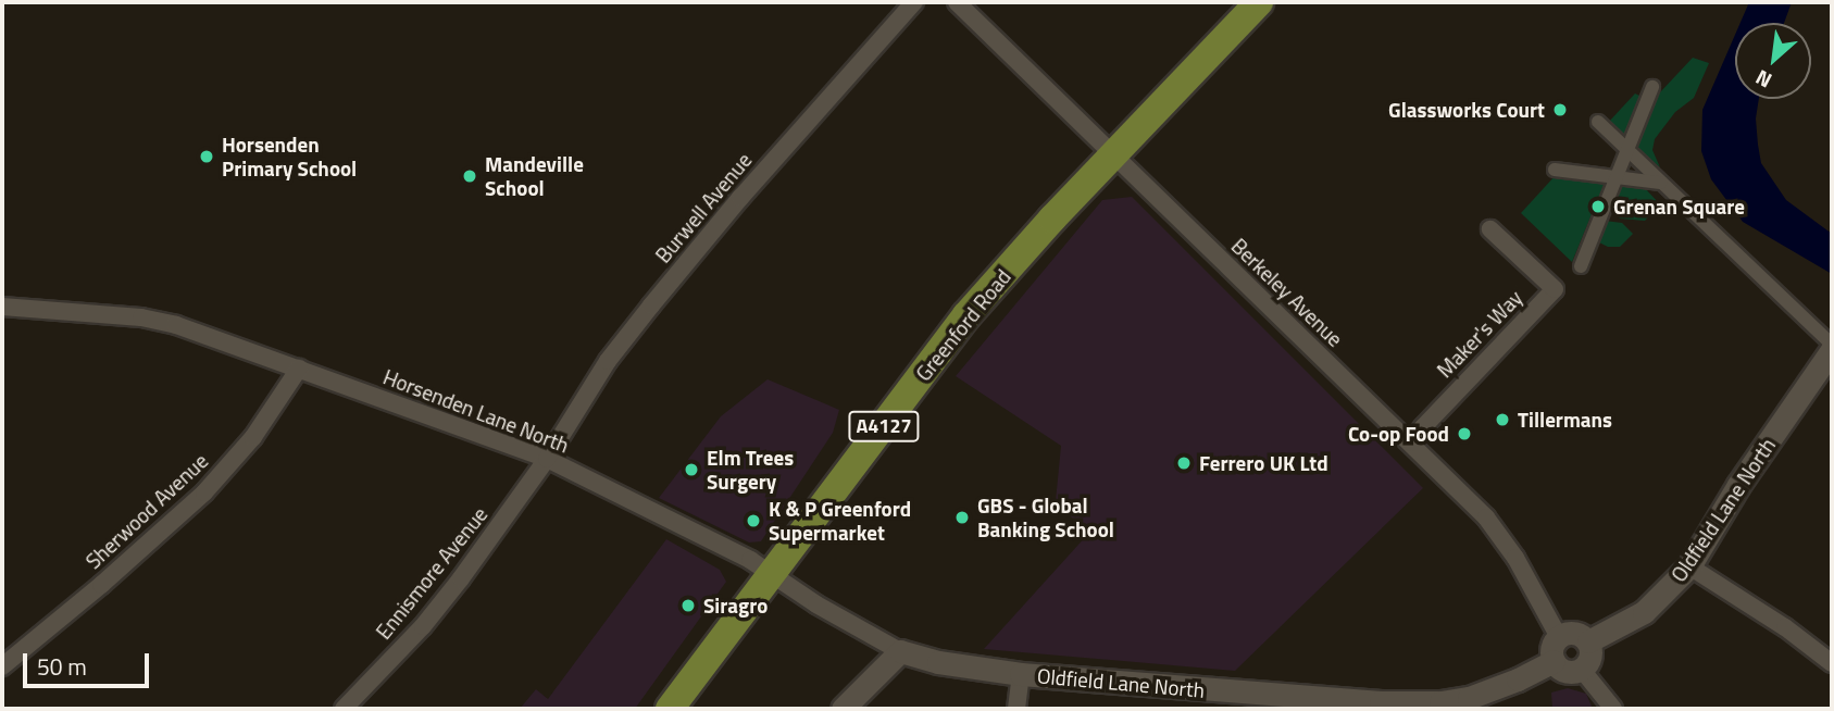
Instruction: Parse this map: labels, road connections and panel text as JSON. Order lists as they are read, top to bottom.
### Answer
{
  "streets": {
    "main road": ["Greenford Road", "A4127"],
    "street": [
      "Burwell Avenue",
      "Berkeley Avenue",
      "Maker's Way",
      "Horsenden Lane North",
      "Oldfield Lane North",
      "Sherwood Avenue",
      "Ennismore Avenue"
    ]
  },
  "crossings": [
    ["Burwell Avenue", "Horsenden Lane North"],
    ["Burwell Avenue", "Ennismore Avenue"],
    ["Berkeley Avenue", "Greenford Road"],
    ["Berkeley Avenue", "Maker's Way"],
    ["Berkeley Avenue", "Oldfield Lane North"],
    ["Greenford Road", "Horsenden Lane North"],
    ["Horsenden Lane North", "Oldfield Lane North"],
    ["Horsenden Lane North", "Sherwood Avenue"],
    ["Horsenden Lane North", "Ennismore Avenue"]
  ],
  "places": [
    "Glassworks Court",
    "Horsenden Primary School",
    "Mandeville School",
    "Grenan Square",
    "Tillermans",
    "Co-op Food",
    "Ferrero UK Ltd",
    "Elm Trees Surgery",
    "GBS - Global Banking School",
    "K & P Greenford Supermarket",
    "Siragro"
  ],
  "scale_bar": "50 m",
  "north": "bottom left"
}
